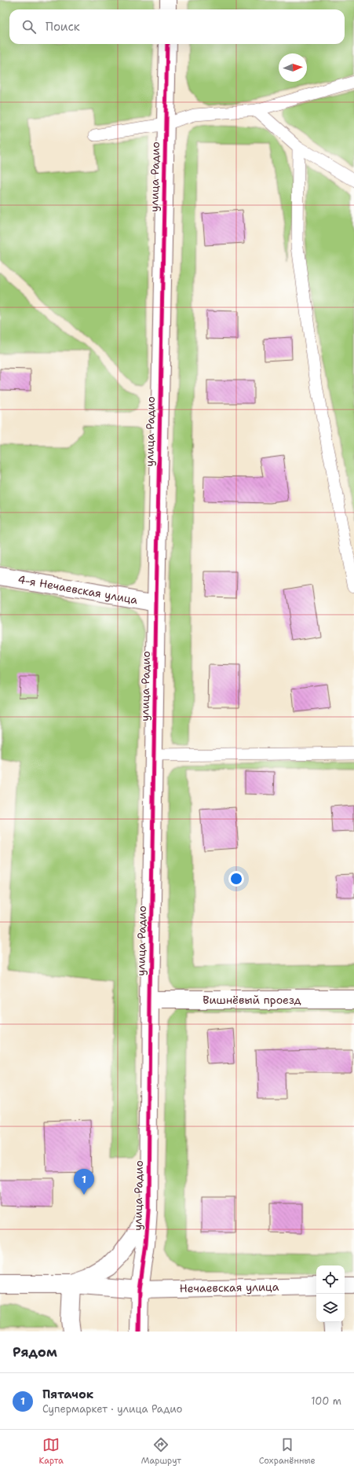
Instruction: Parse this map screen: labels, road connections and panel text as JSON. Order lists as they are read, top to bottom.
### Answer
{
  "streets": {
    "street": [
      "улица Радио",
      "4-я Нечаевская улица",
      "Вишнёвый проезд",
      "Нечаевская улица"
    ]
  },
  "crossings": [
    ["улица Радио", "4-я Нечаевская улица"],
    ["улица Радио", "Вишнёвый проезд"],
    ["улица Радио", "Нечаевская улица"]
  ],
  "north": "right",
  "page": {
    "search": "Поиск",
    "pins": "1",
    "heading": "Рядом",
    "list": [
      {
        "mark": "1",
        "name": "Пятачок",
        "note": "Супермаркет · улица Радио",
        "value": "100 m"
      }
    ],
    "nav": ["Карта", "Маршрут", "Сохранённые"]
  }
}
